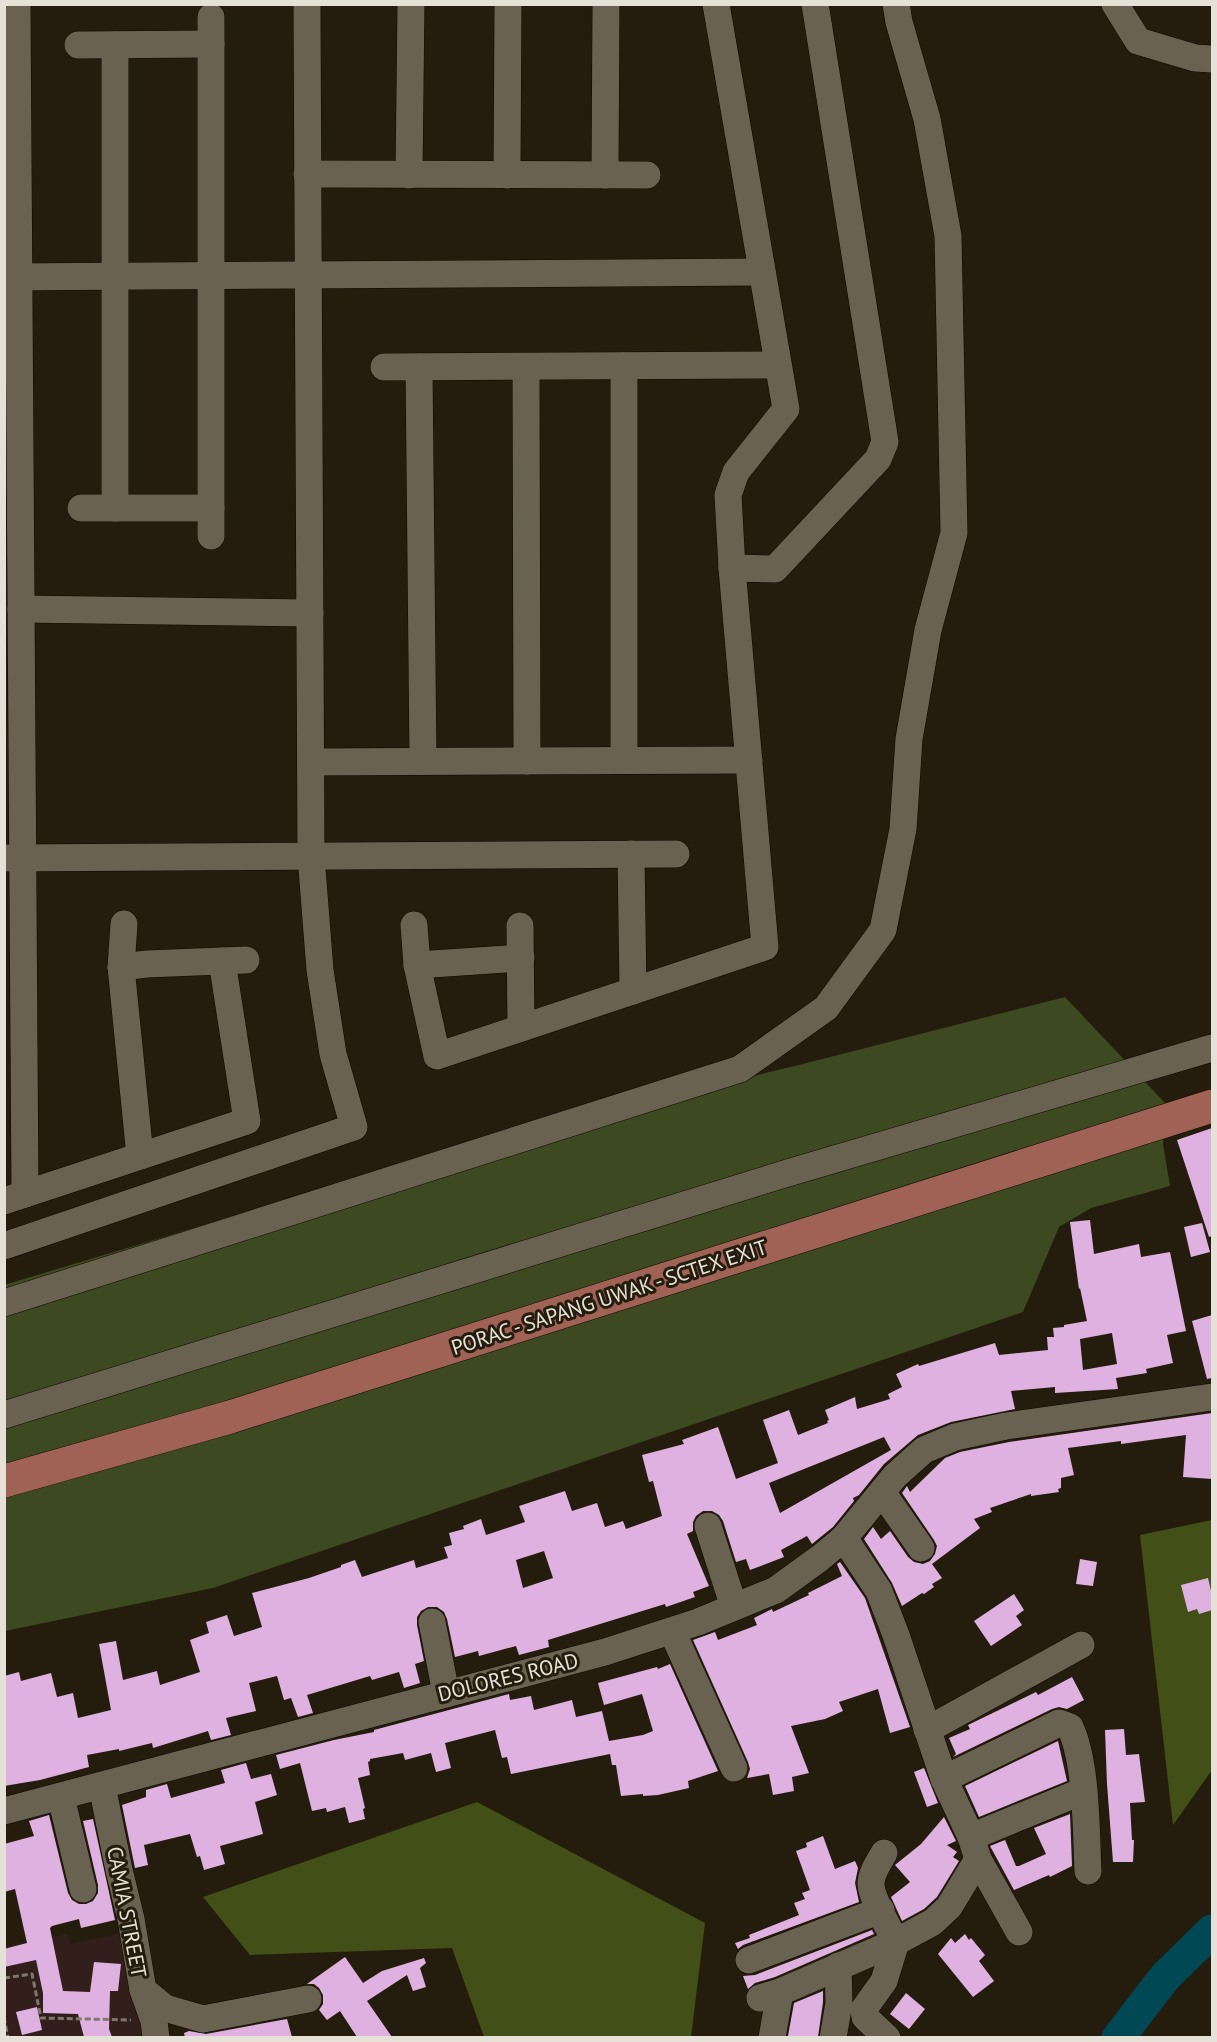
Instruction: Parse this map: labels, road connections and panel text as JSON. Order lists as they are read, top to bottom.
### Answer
{
  "streets": {
    "main road": ["PORAC - SAPANG UWAK - SCTEX EXIT"],
    "street": ["DOLORES ROAD", "CAMIA STREET"]
  },
  "crossings": [
    ["DOLORES ROAD", "CAMIA STREET"]
  ]
}
